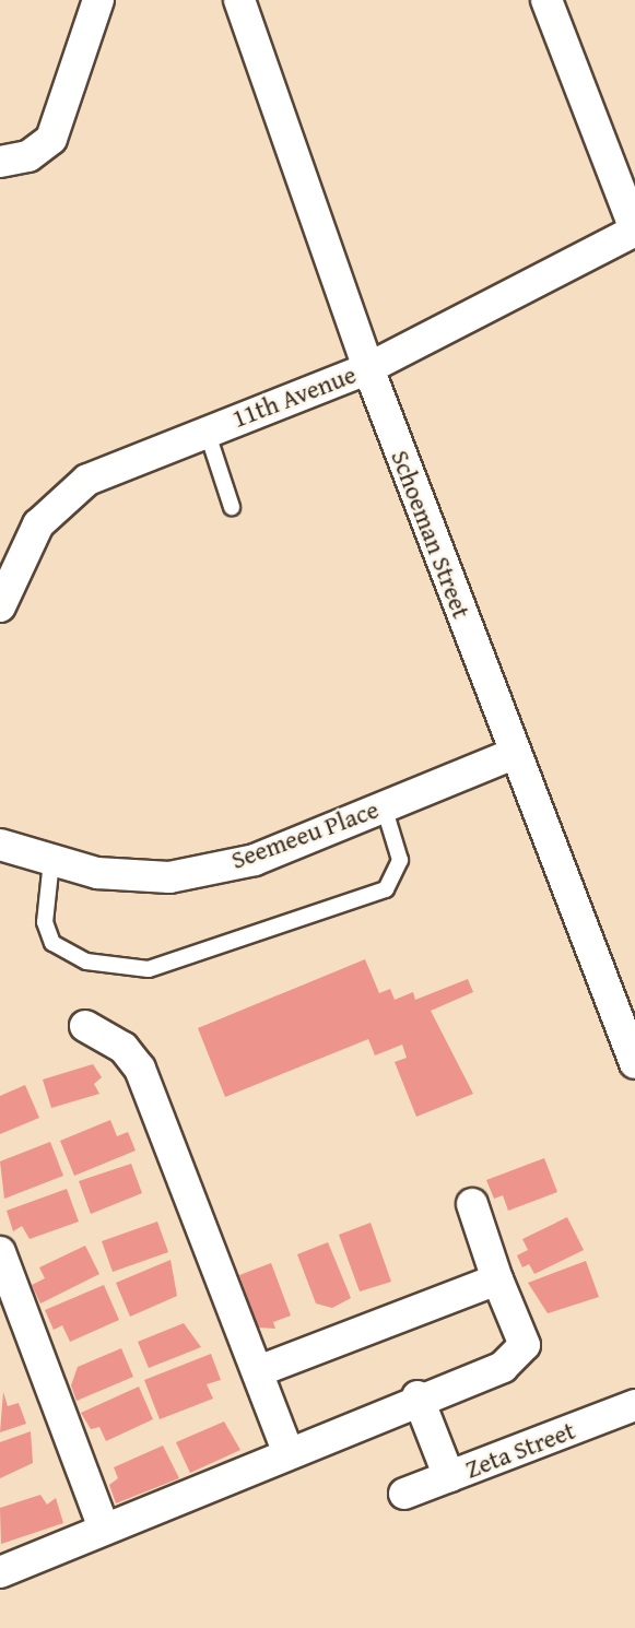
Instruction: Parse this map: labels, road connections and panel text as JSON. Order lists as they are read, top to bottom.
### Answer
{
  "streets": {
    "street": [
      "11th Avenue",
      "Schoeman Street",
      "Seemeeu Place",
      "Zeta Street"
    ]
  },
  "crossings": [
    ["11th Avenue", "Schoeman Street"],
    ["Schoeman Street", "Seemeeu Place"]
  ]
}
